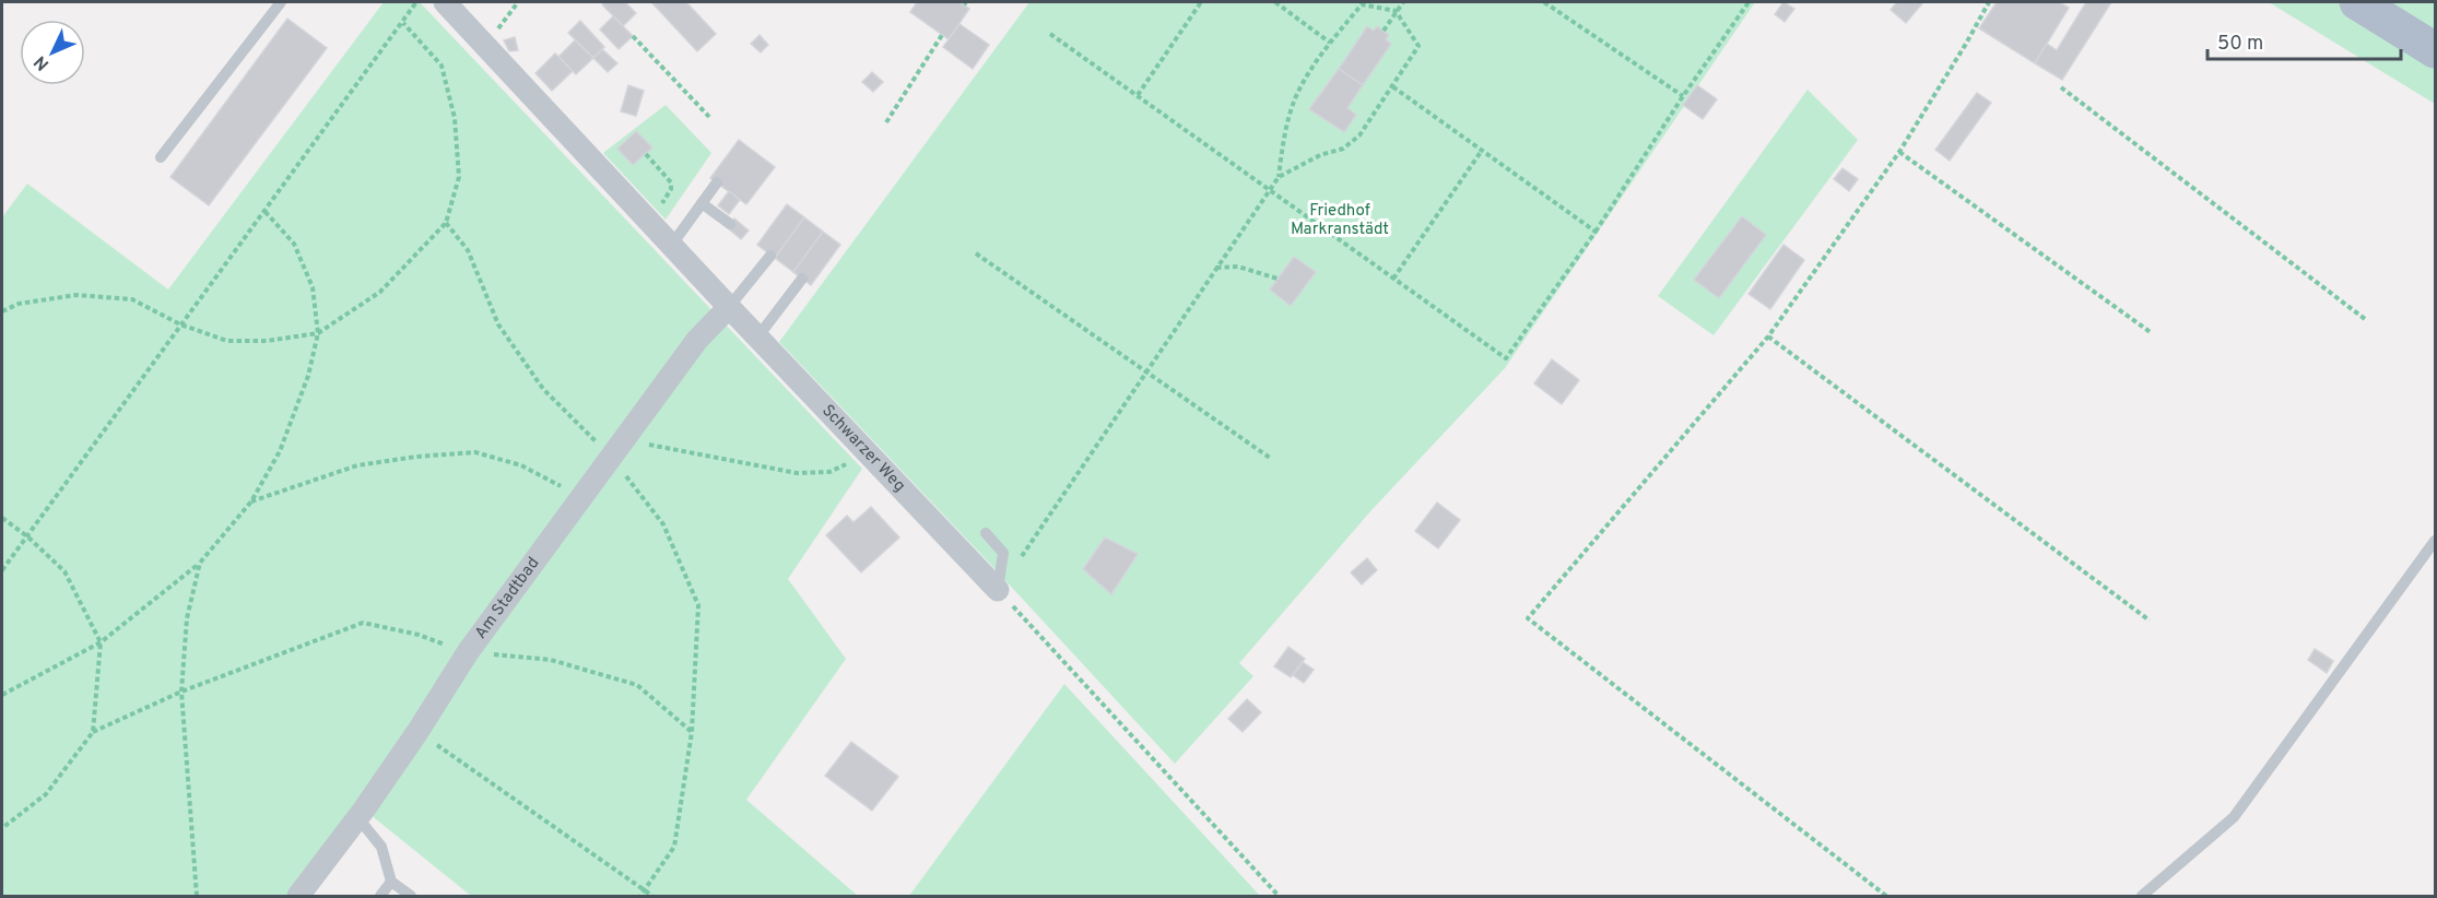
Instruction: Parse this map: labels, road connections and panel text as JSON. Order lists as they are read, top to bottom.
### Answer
{
  "streets": {
    "street": ["Schwarzer Weg", "Am Stadtbad"]
  },
  "crossings": [
    ["Schwarzer Weg", "Am Stadtbad"]
  ],
  "parks": ["Friedhof Markranstädt"],
  "scale_bar": "50 m",
  "north": "bottom left"
}
